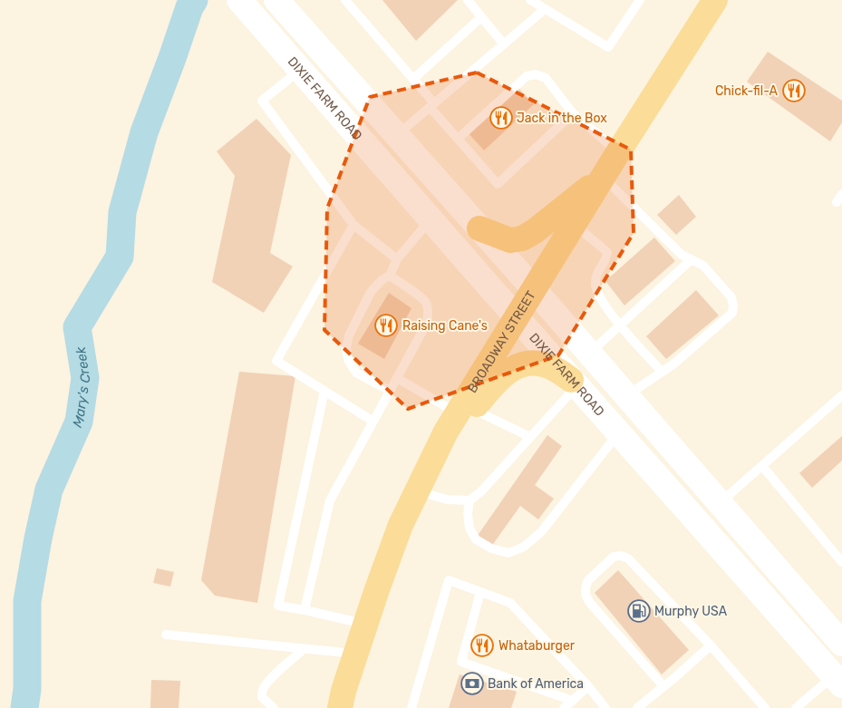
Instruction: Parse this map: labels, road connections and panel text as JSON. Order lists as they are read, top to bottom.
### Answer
{
  "streets": {
    "main road": ["DIXIE FARM ROAD", "BROADWAY STREET"]
  },
  "crossings": [
    ["DIXIE FARM ROAD", "BROADWAY STREET"]
  ],
  "water": ["Mary's Creek"],
  "places": {
    "restaurant": [
      "Chick-fil-A",
      "Jack in the Box",
      "Raising Cane's",
      "Whataburger"
    ],
    "fuel station": ["Murphy USA"],
    "bank": ["Bank of America"]
  }
}
